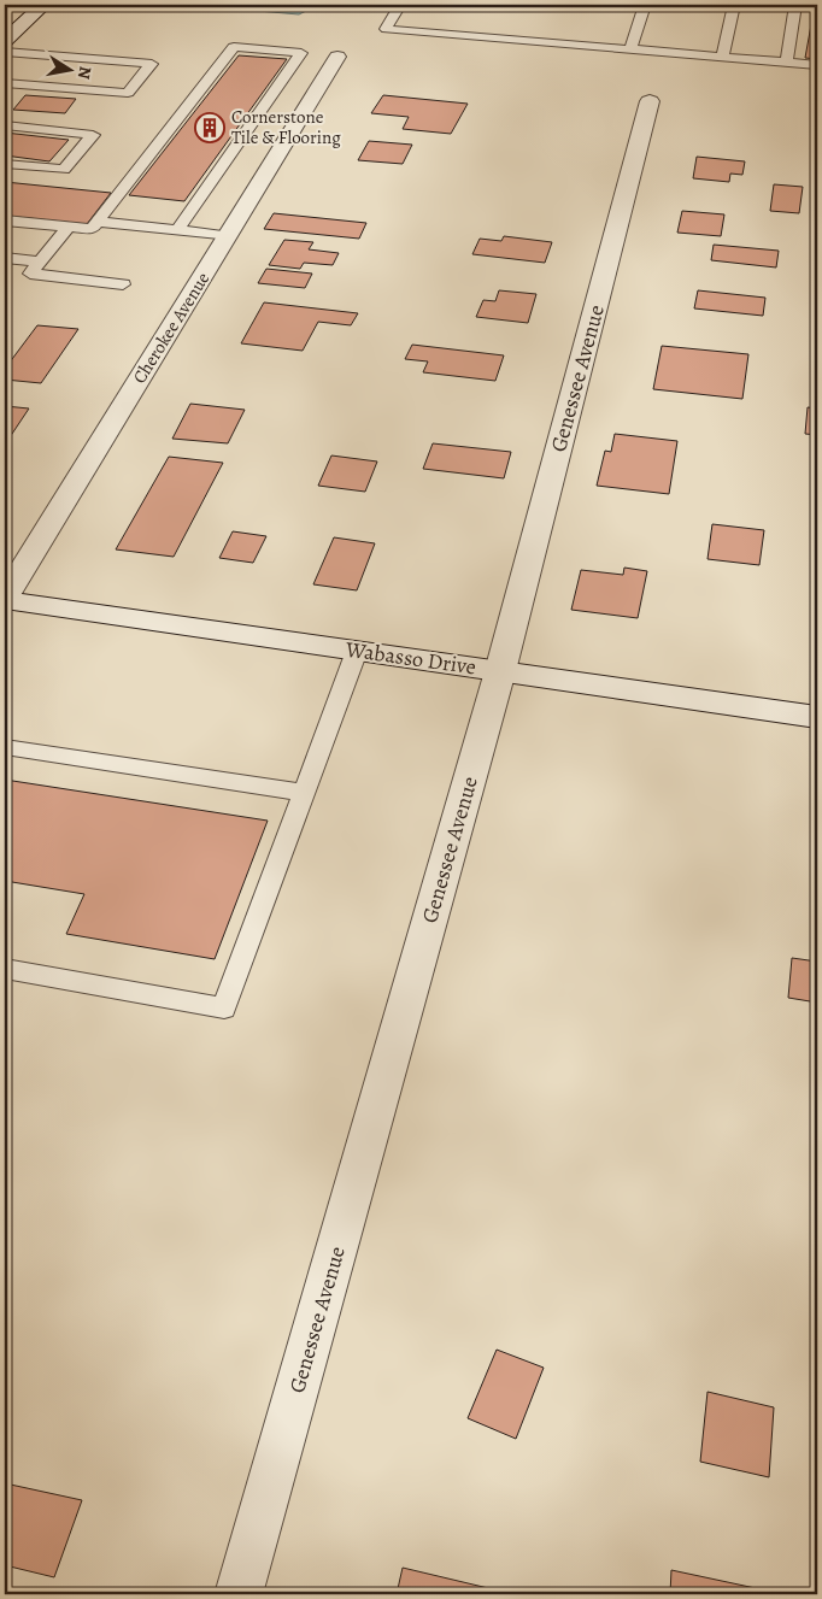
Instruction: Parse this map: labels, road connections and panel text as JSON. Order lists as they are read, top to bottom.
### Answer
{
  "streets": {
    "street": ["Cherokee Avenue", "Genessee Avenue", "Wabasso Drive"]
  },
  "crossings": [
    ["Cherokee Avenue", "Wabasso Drive"],
    ["Genessee Avenue", "Wabasso Drive"]
  ],
  "places": {
    "building": ["Cornerstone Tile & Flooring"]
  },
  "north": "right"
}
